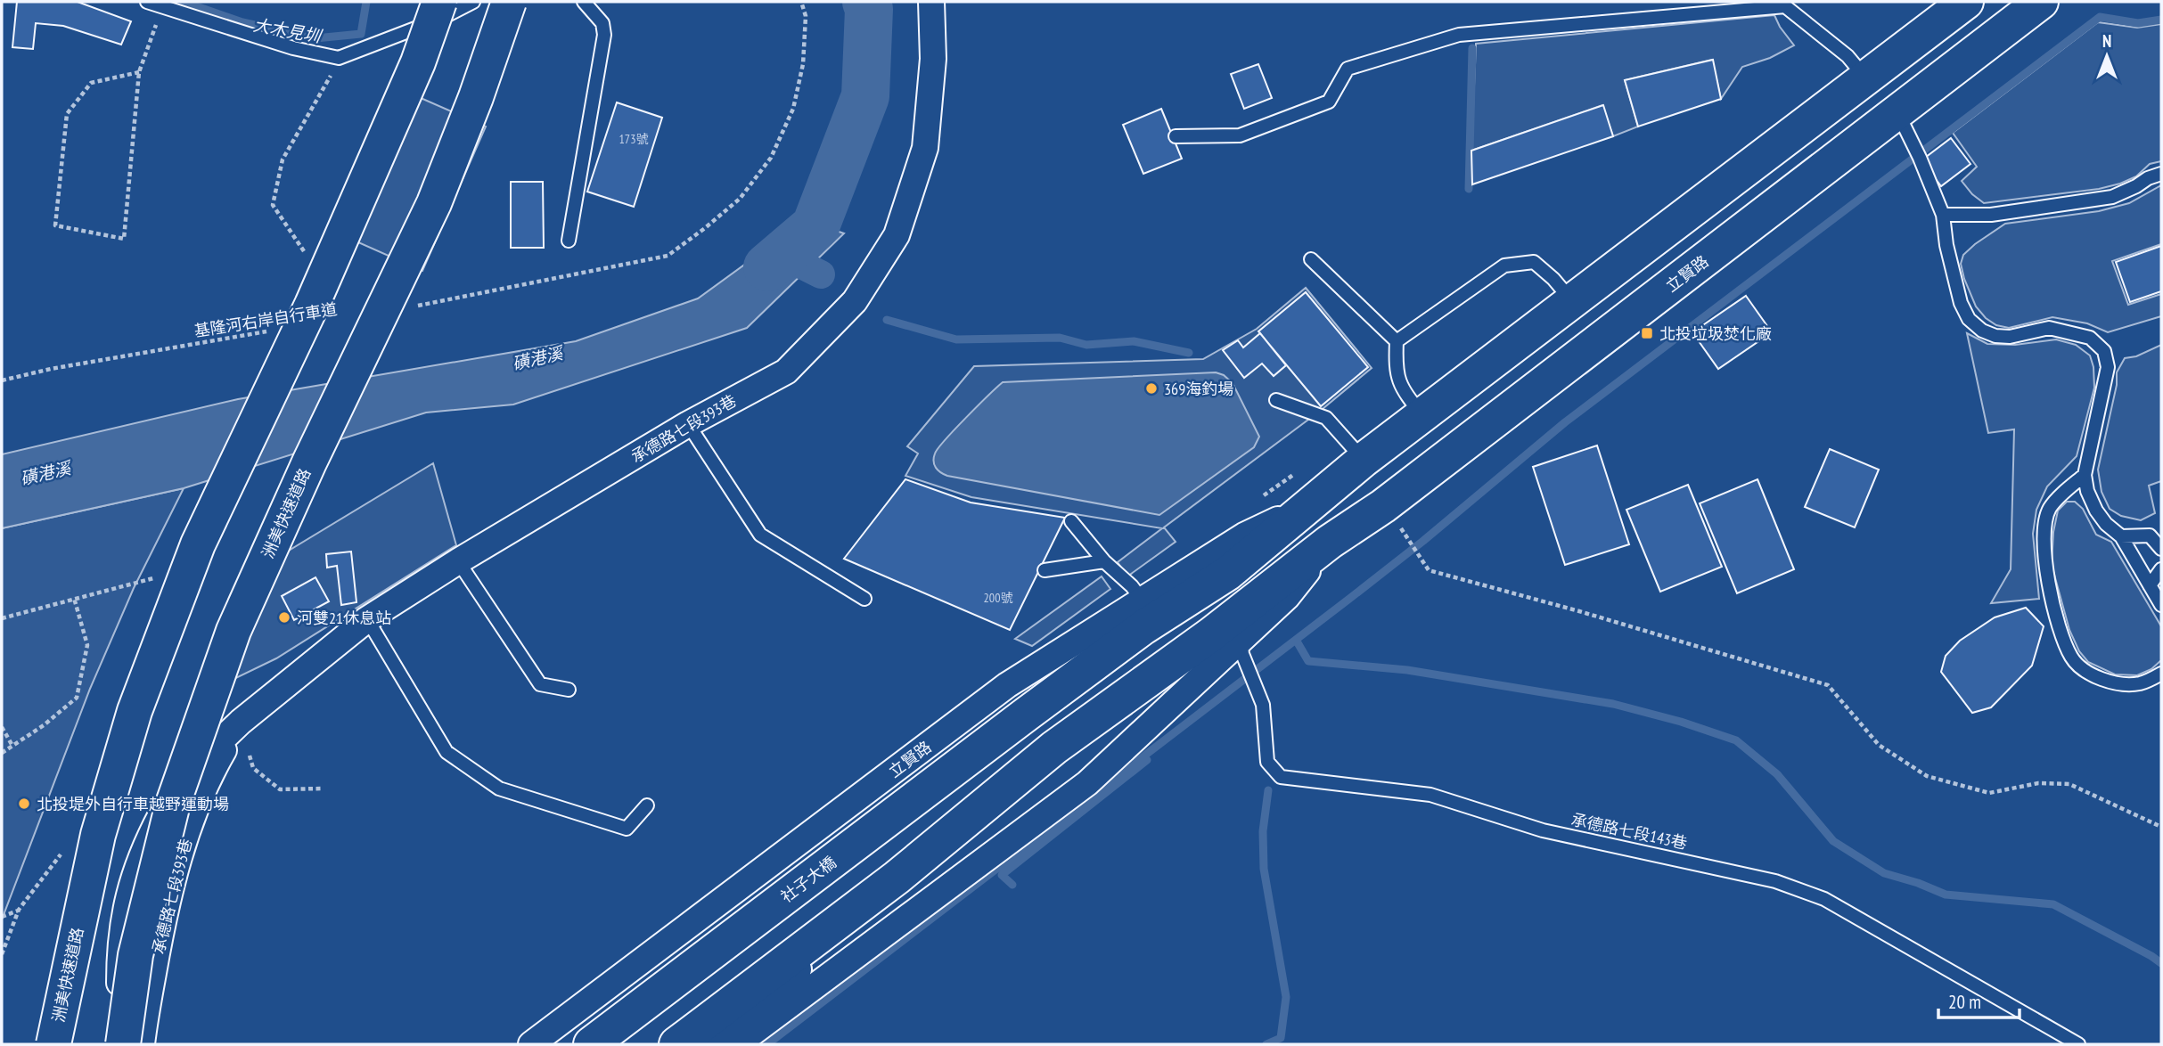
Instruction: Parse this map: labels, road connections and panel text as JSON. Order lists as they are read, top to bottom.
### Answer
{
  "streets": {
    "main road": ["立賢路", "洲美快速道路", "社子大橋"],
    "street": ["承德路七段393巷"],
    "lane": ["承德路七段143巷"],
    "path": ["基隆河右岸自行車道"]
  },
  "crossings": [
    ["立賢路", "承德路七段143巷"],
    ["立賢路", "社子大橋"],
    ["承德路七段393巷", "洲美快速道路"]
  ],
  "water": ["大木見圳", "磺港溪"],
  "places": {
    "transit": ["北投垃圾焚化廠"],
    "other": ["369海釣場", "河雙21休息站", "北投堤外自行車越野運動場"]
  },
  "house_numbers": ["173號", "200號"],
  "scale_bar": "20 m",
  "north": "top"
}
